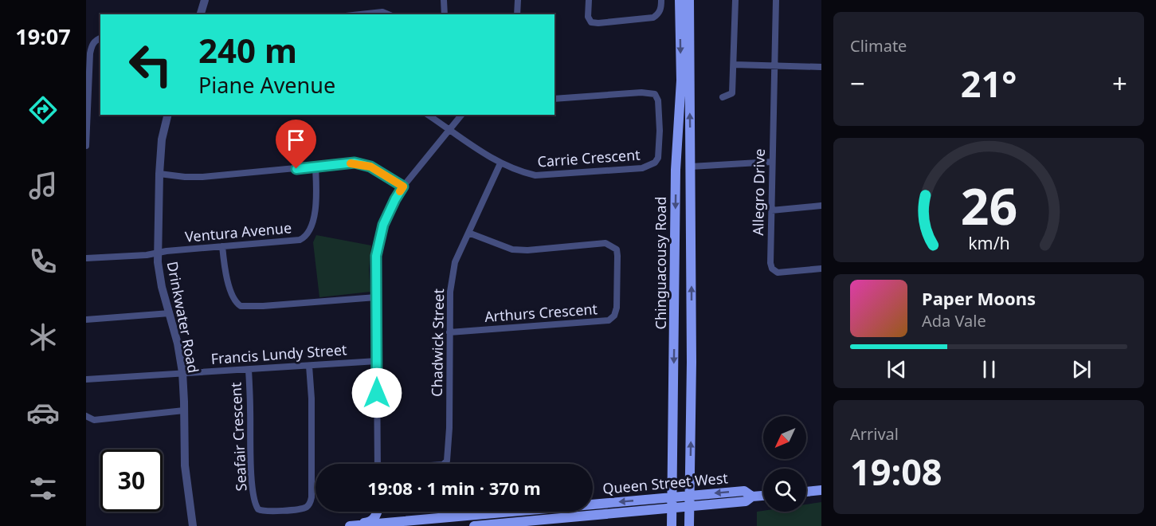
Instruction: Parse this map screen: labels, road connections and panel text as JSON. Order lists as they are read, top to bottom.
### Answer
{
  "streets": {
    "main road": ["Chinguacousy Road", "Queen Street West"],
    "street": [
      "Carrie Crescent",
      "Allegro Drive",
      "Ventura Avenue",
      "Arthurs Crescent",
      "Drinkwater Road",
      "Chadwick Street",
      "Francis Lundy Street",
      "Seafair Crescent"
    ]
  },
  "crossings": [
    ["Carrie Crescent", "Chadwick Street"],
    ["Ventura Avenue", "Drinkwater Road"],
    ["Chinguacousy Road", "Queen Street West"],
    ["Arthurs Crescent", "Chadwick Street"],
    ["Drinkwater Road", "Francis Lundy Street"],
    ["Francis Lundy Street", "Seafair Crescent"]
  ],
  "north": "bottom left",
  "page": {
    "tabs": "19:07",
    "tile": [
      "Climate",
      ["Arrival", "19:08"]
    ],
    "turn": ["240 m", "Piane Avenue"],
    "heat": ["−", "21°", "+"],
    "song": ["Paper Moons", "Ada Vale"],
    "limit": "30",
    "trip": "19:08 · 1 min · 370 m",
    "gauge": ["26", "km/h"]
  }
}
